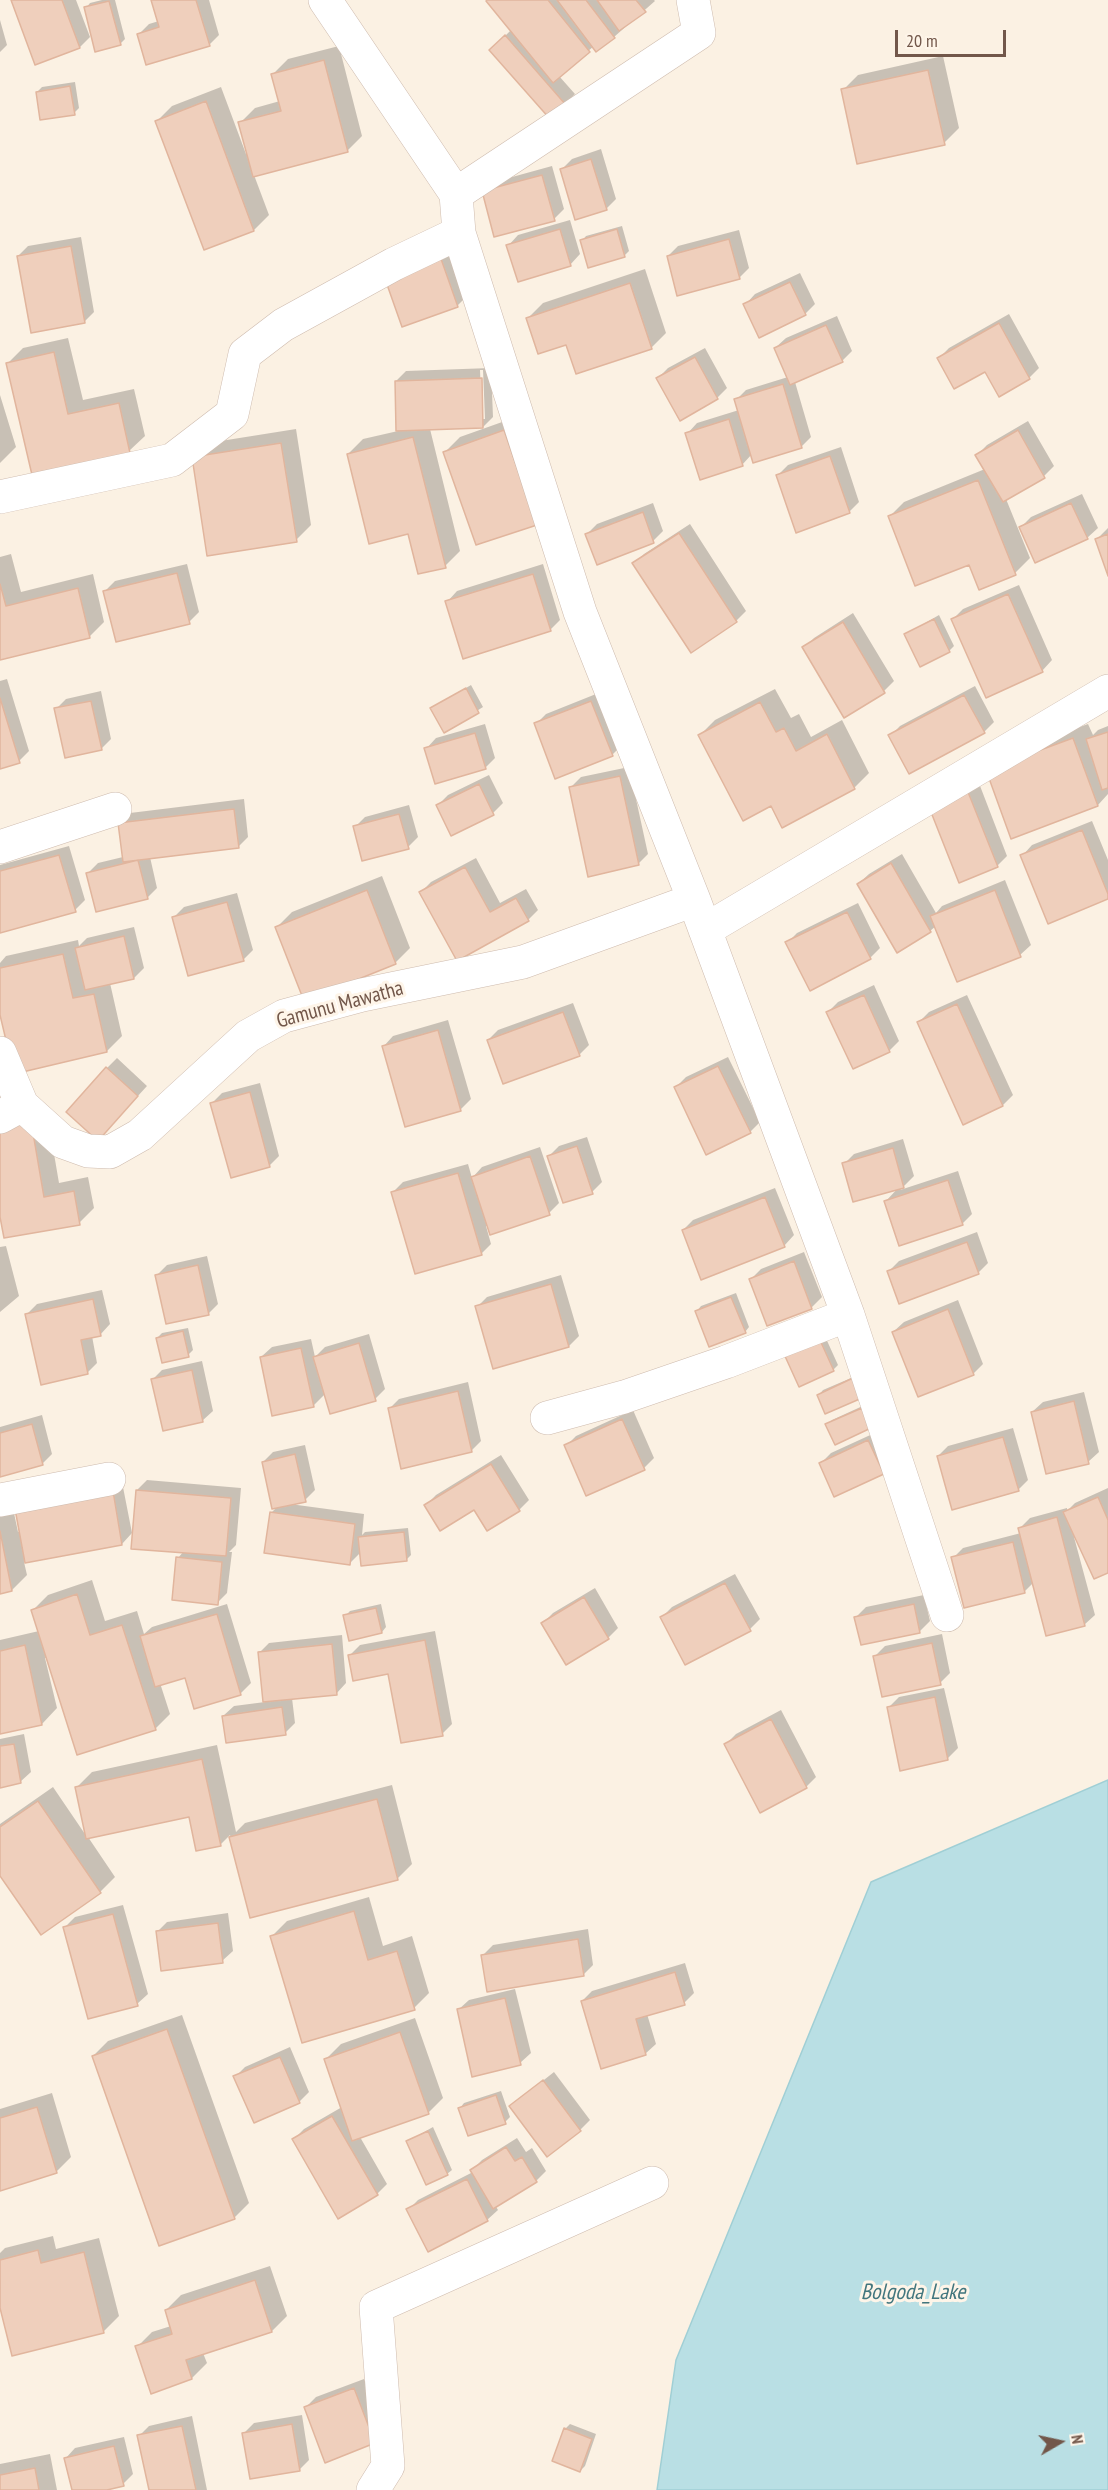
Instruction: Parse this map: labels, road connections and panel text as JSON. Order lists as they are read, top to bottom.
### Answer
{
  "streets": {
    "street": ["Gamunu Mawatha"]
  },
  "water": ["Bolgoda_Lake"],
  "scale_bar": "20 m",
  "north": "right"
}
